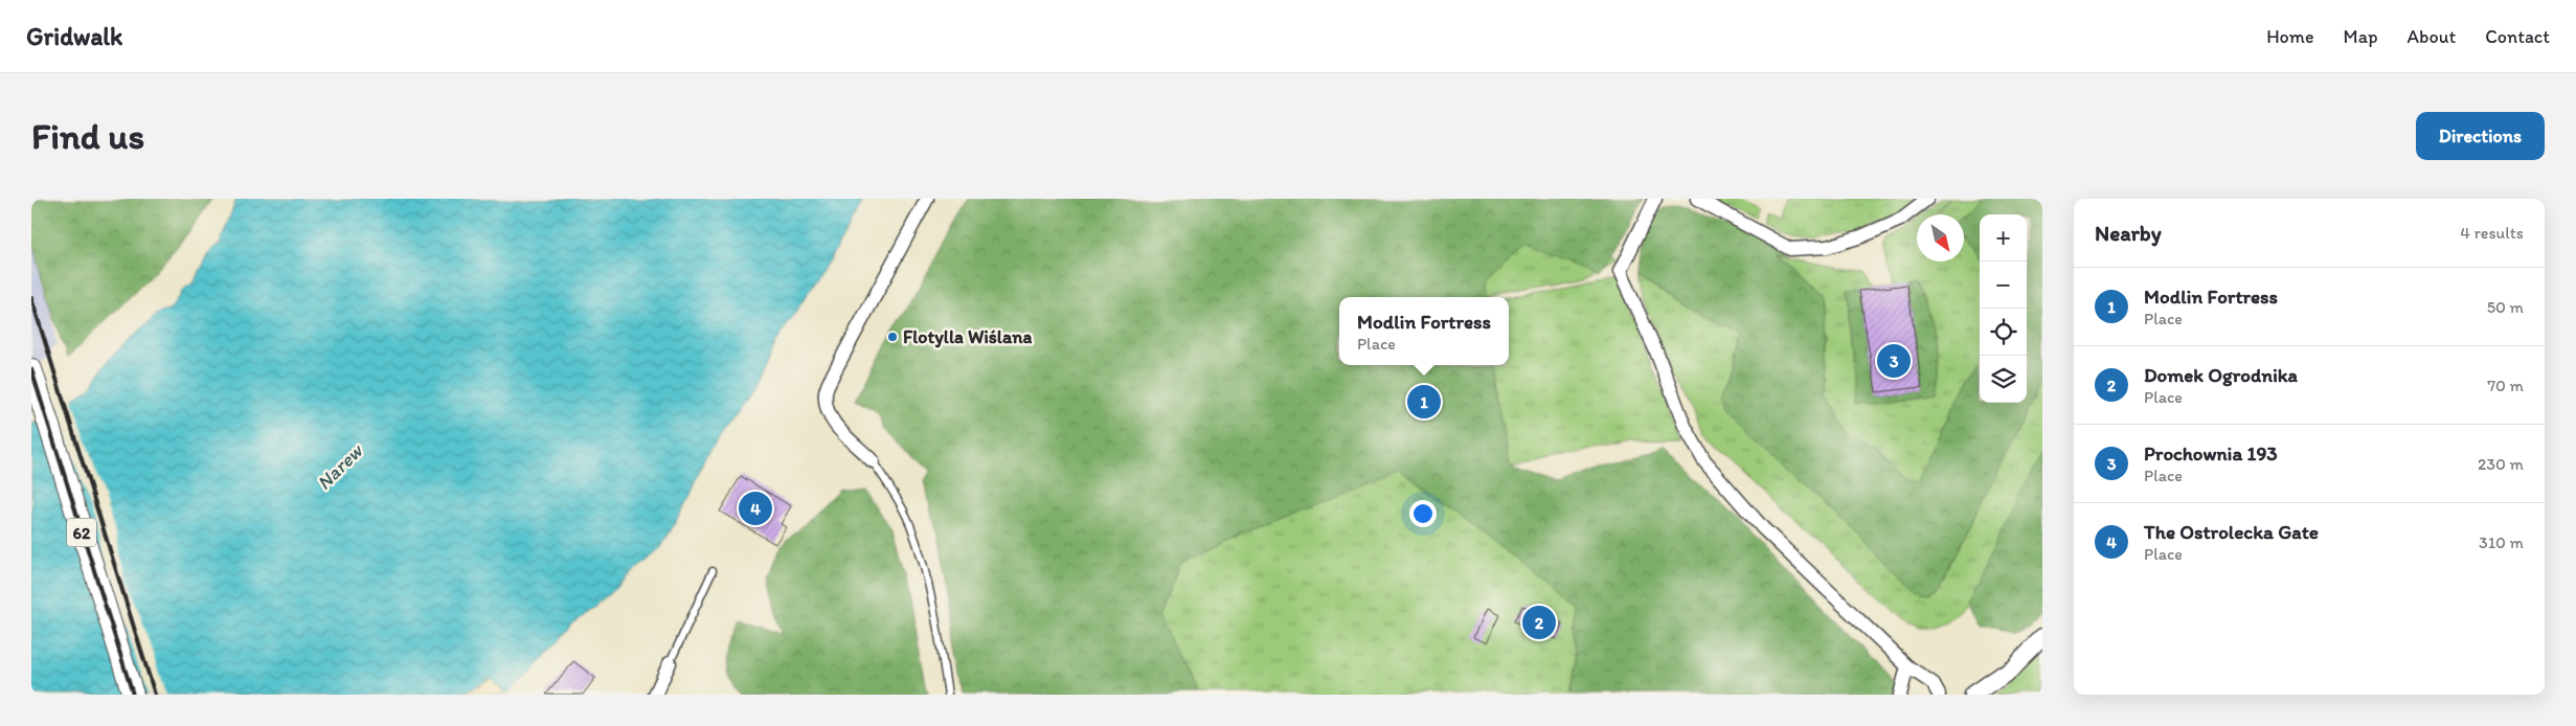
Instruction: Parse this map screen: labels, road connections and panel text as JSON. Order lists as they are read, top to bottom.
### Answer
{
  "streets": {
    "main road": ["62"]
  },
  "water": ["Narew"],
  "places": ["Flotylla Wiślana"],
  "north": "bottom right",
  "page": {
    "header": "Gridwalk",
    "nav": [
      "Home",
      "Map",
      "About",
      "Contact"
    ],
    "buttons": "Directions",
    "title": "Find us",
    "heading": ["Nearby", "4 results"],
    "map_buttons": ["+", "−"],
    "list": [
      {
        "mark": "1",
        "name": "Modlin Fortress",
        "note": "Place",
        "value": "50 m"
      },
      {
        "mark": "2",
        "name": "Domek Ogrodnika",
        "note": "Place",
        "value": "70 m"
      },
      {
        "mark": "3",
        "name": "Prochownia 193",
        "note": "Place",
        "value": "230 m"
      },
      {
        "mark": "4",
        "name": "The Ostrolecka Gate",
        "note": "Place",
        "value": "310 m"
      }
    ],
    "popup": ["Modlin Fortress", "Place"],
    "pins": [
      "3",
      "1",
      "4",
      "2"
    ]
  }
}
